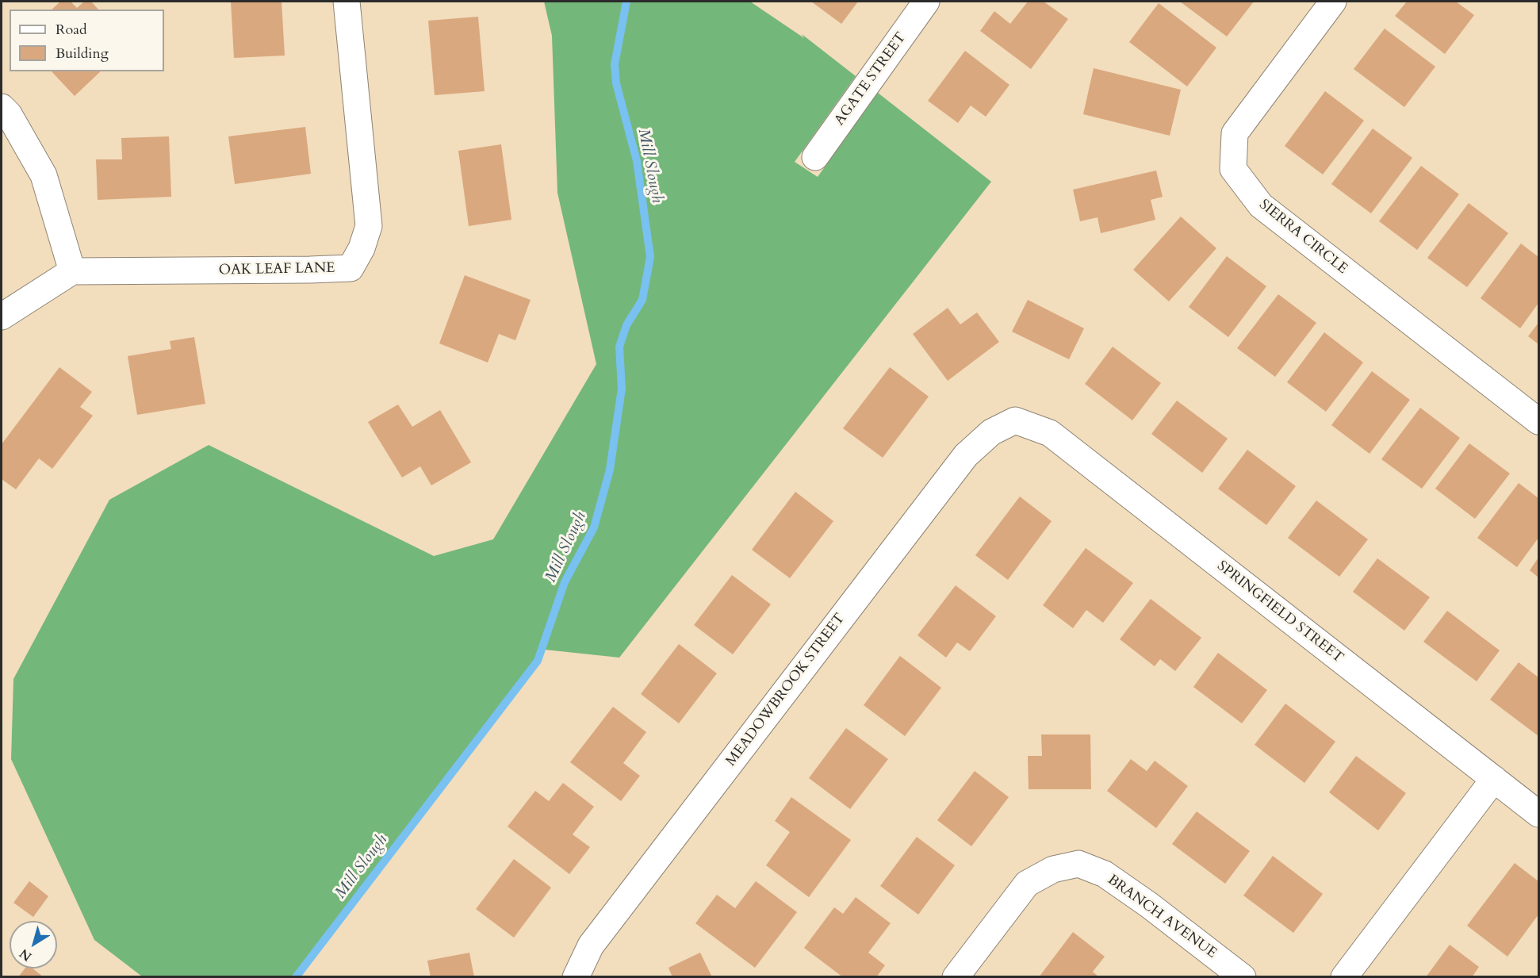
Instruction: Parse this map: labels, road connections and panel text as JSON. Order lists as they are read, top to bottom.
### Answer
{
  "streets": {
    "street": [
      "AGATE STREET",
      "SIERRA CIRCLE",
      "OAK LEAF LANE",
      "SPRINGFIELD STREET",
      "MEADOWBROOK STREET",
      "BRANCH AVENUE"
    ]
  },
  "crossings": [
    ["SPRINGFIELD STREET", "MEADOWBROOK STREET"]
  ],
  "water": ["Mill Slough"],
  "legend": ["Road", "Building"],
  "north": "bottom left"
}
